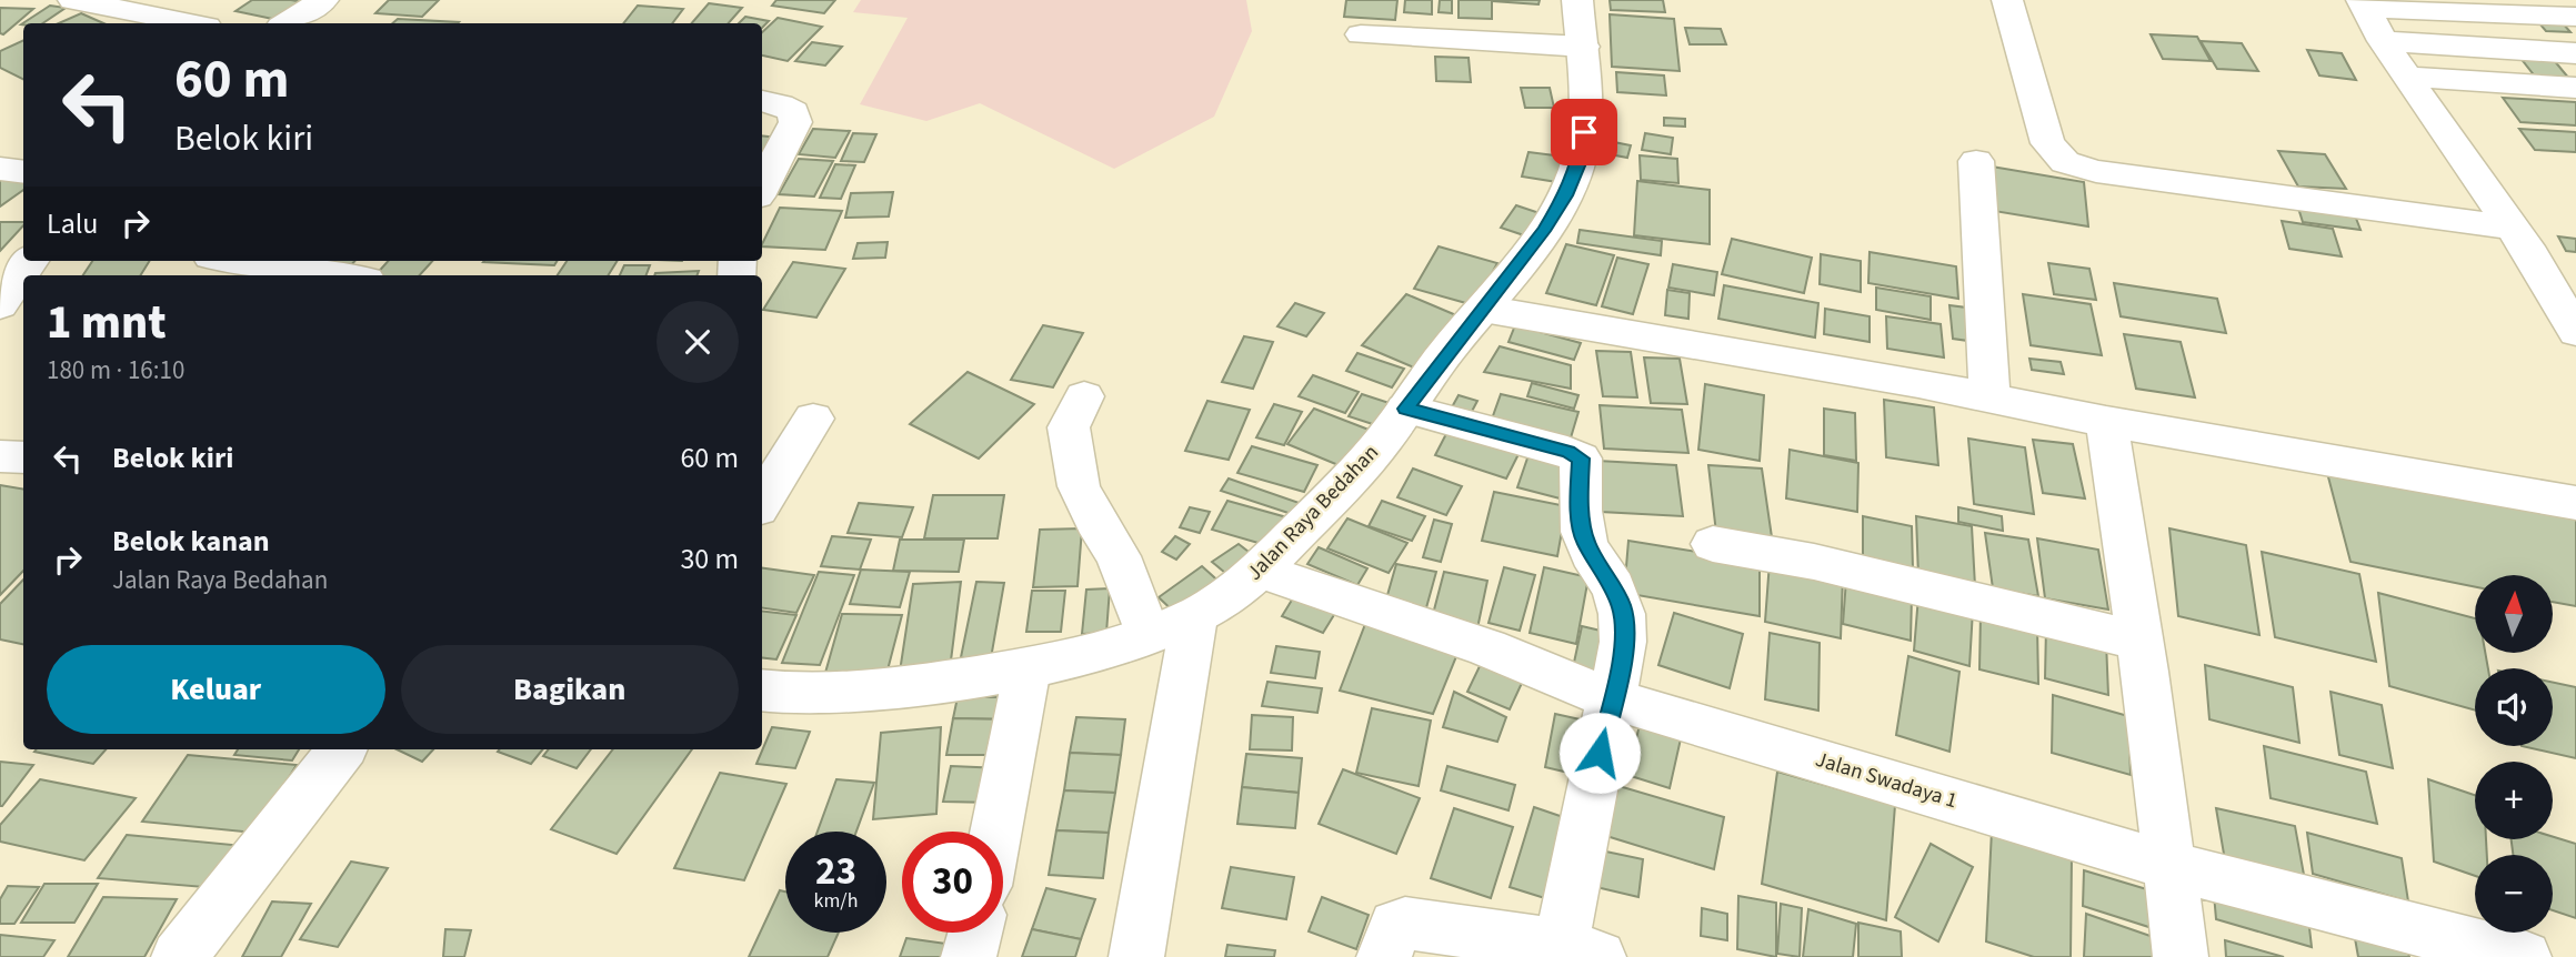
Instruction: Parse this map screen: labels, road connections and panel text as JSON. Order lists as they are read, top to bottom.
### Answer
{
  "streets": {
    "street": ["Jalan Raya Bedahan", "Jalan Swadaya 1"]
  },
  "crossings": [
    ["Jalan Raya Bedahan", "Jalan Swadaya 1"]
  ],
  "north": "top",
  "page": {
    "turn": ["60 m", "Belok kiri"],
    "then": "Lalu",
    "heading": ["1 mnt", "180 m · 16:10"],
    "list": [
      {
        "name": "Belok kiri",
        "value": "60 m"
      },
      {
        "name": "Belok kanan",
        "note": "Jalan Raya Bedahan",
        "value": "30 m"
      }
    ],
    "map_buttons": ["+", "−"],
    "buttons": ["Keluar", "Bagikan"],
    "speed": "23 km/h",
    "limit": "30"
  }
}
